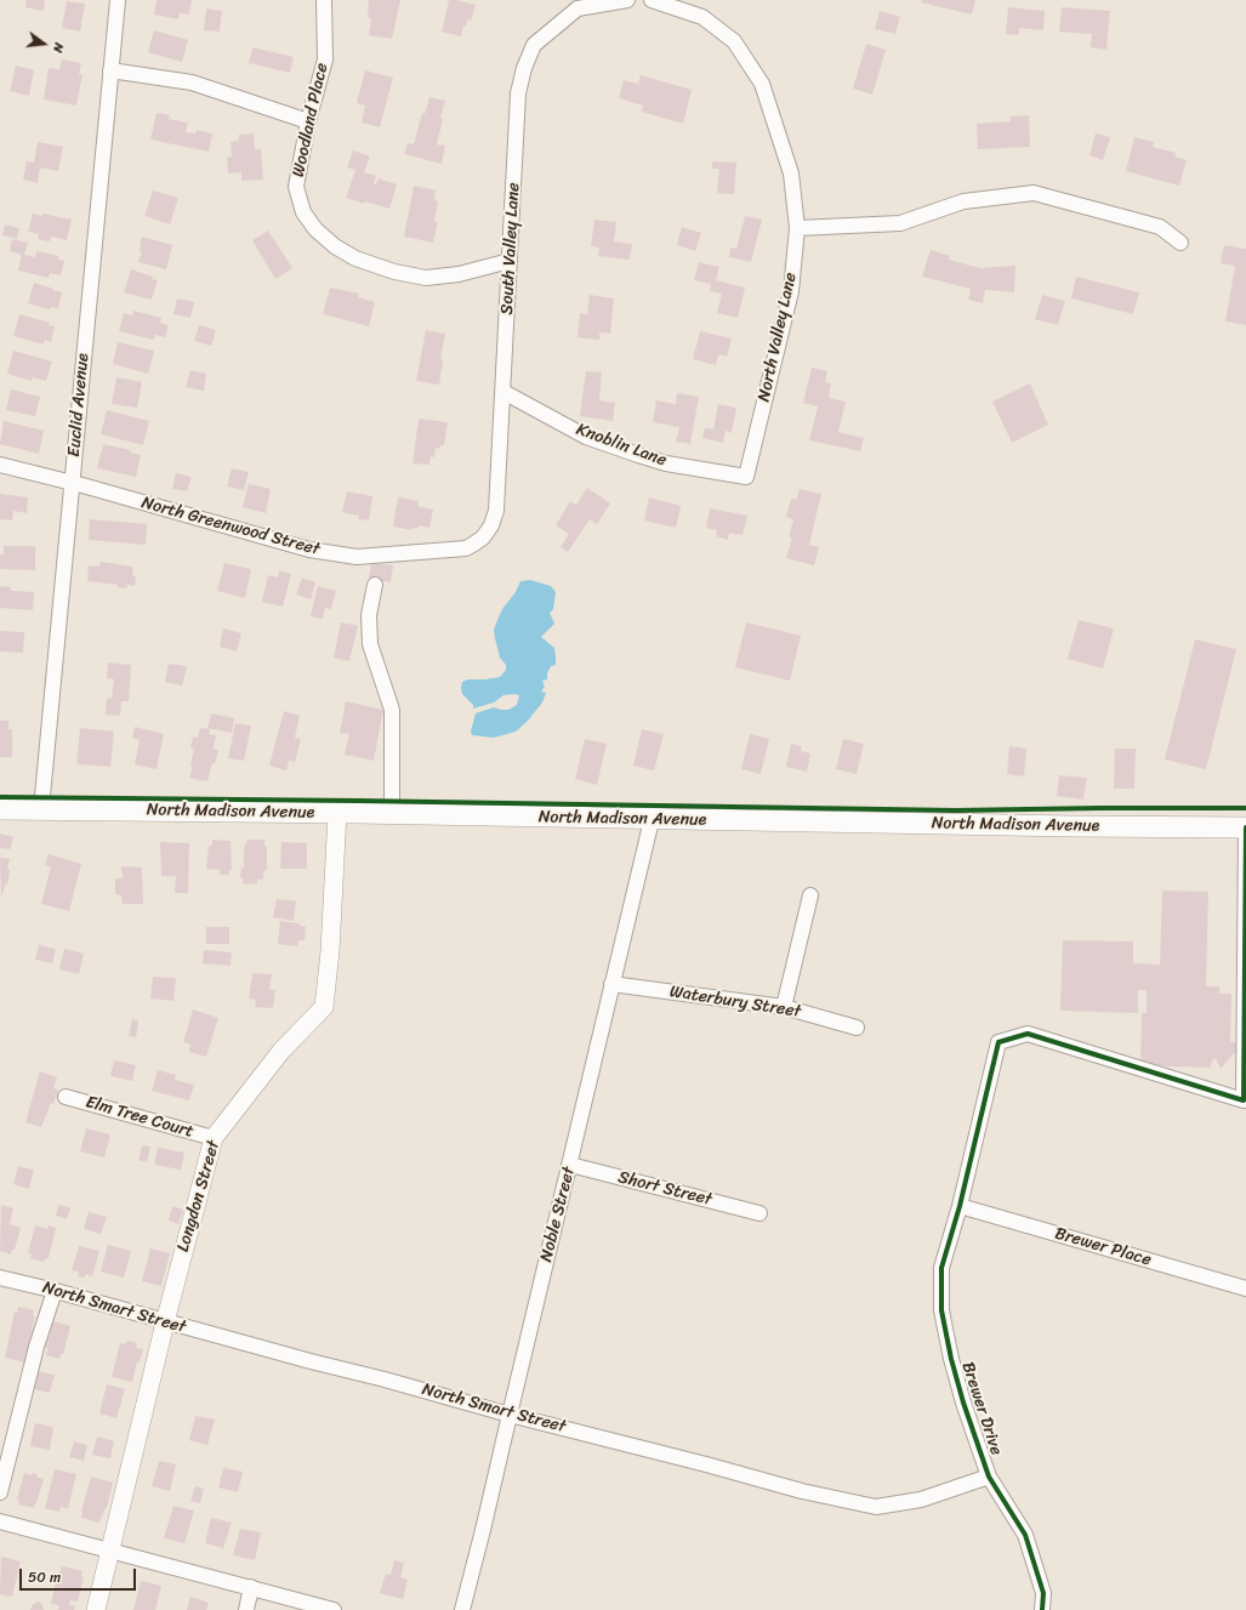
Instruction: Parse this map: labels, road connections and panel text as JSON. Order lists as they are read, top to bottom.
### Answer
{
  "streets": {
    "main road": ["North Madison Avenue"],
    "street": [
      "Woodland Place",
      "South Valley Lane",
      "North Valley Lane",
      "Euclid Avenue",
      "Knoblin Lane",
      "North Greenwood Street",
      "Waterbury Street",
      "Elm Tree Court",
      "Short Street",
      "Longdon Street",
      "Noble Street",
      "Brewer Place",
      "North Smart Street",
      "Brewer Drive"
    ]
  },
  "crossings": [
    ["Woodland Place", "South Valley Lane"],
    ["South Valley Lane", "Knoblin Lane"],
    ["South Valley Lane", "North Greenwood Street"],
    ["North Valley Lane", "Knoblin Lane"],
    ["Euclid Avenue", "North Greenwood Street"],
    ["Euclid Avenue", "North Madison Avenue"],
    ["North Madison Avenue", "Longdon Street"],
    ["North Madison Avenue", "Noble Street"],
    ["North Madison Avenue", "Brewer Drive"],
    ["Waterbury Street", "Noble Street"],
    ["Elm Tree Court", "Longdon Street"],
    ["Short Street", "Noble Street"],
    ["Longdon Street", "North Smart Street"],
    ["Noble Street", "North Smart Street"],
    ["Brewer Place", "Brewer Drive"],
    ["North Smart Street", "Brewer Drive"]
  ],
  "scale_bar": "50 m",
  "north": "right"
}
